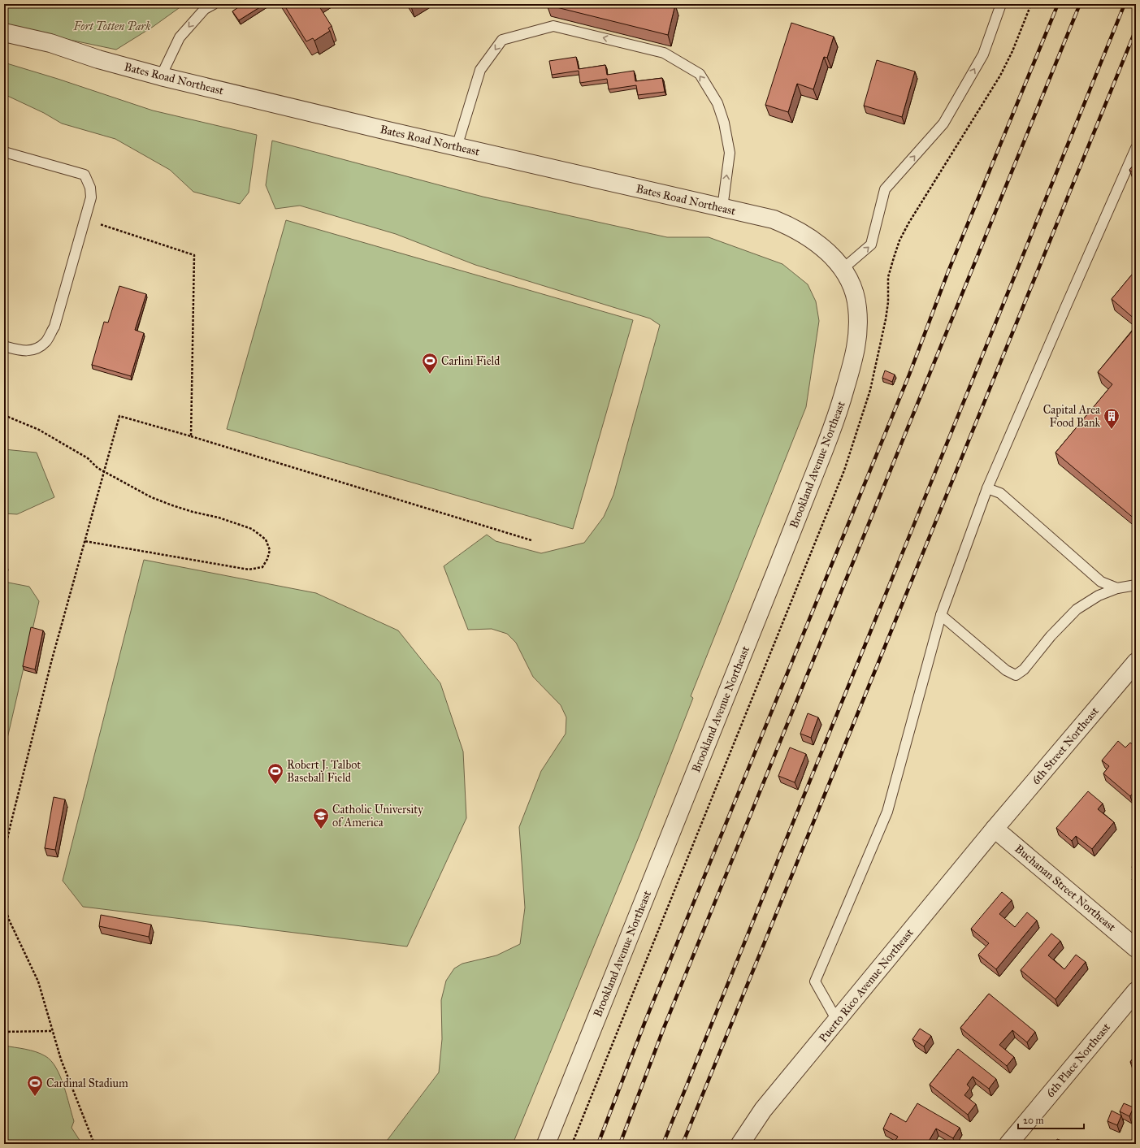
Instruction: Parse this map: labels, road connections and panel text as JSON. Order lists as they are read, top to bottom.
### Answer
{
  "streets": {
    "street": [
      "Bates Road Northeast",
      "Brookland Avenue Northeast",
      "6th Street Northeast",
      "Buchanan Street Northeast",
      "Puerto Rico Avenue Northeast",
      "6th Place Northeast"
    ]
  },
  "crossings": [
    ["Bates Road Northeast", "Brookland Avenue Northeast"],
    ["6th Street Northeast", "Buchanan Street Northeast"],
    ["6th Street Northeast", "Puerto Rico Avenue Northeast"],
    ["Buchanan Street Northeast", "Puerto Rico Avenue Northeast"]
  ],
  "parks": ["Fort Totten Park"],
  "places": {
    "sports": ["Carlini Field", "Robert J. Talbot Baseball Field", "Cardinal Stadium"],
    "building": ["Capital Area Food Bank"],
    "school or university": ["Catholic University of America"]
  },
  "scale_bar": "20 m"
}
